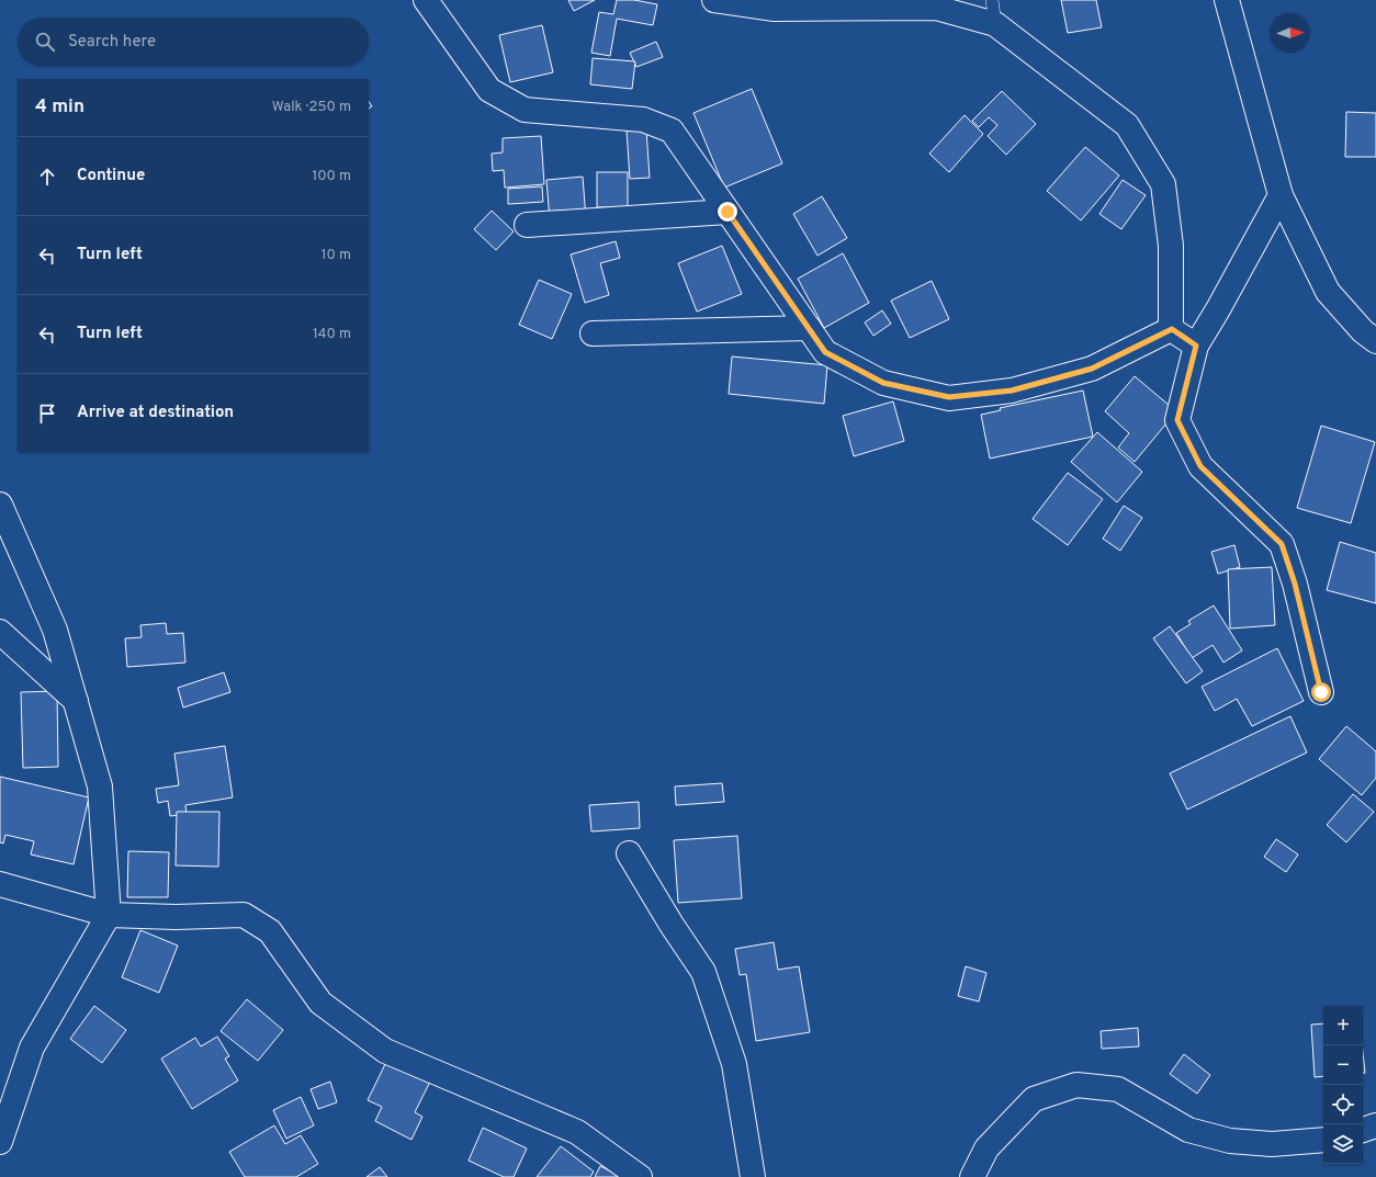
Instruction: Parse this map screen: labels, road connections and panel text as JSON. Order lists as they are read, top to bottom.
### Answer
{
  "north": "right",
  "page": {
    "search": "Search here",
    "heading": ["4 min", "Walk · 250 m"],
    "list": [
      ["Continue", "100 m"],
      ["Turn left", "10 m"],
      ["Turn left", "140 m"],
      "Arrive at destination"
    ],
    "map_buttons": ["+", "−"]
  }
}
